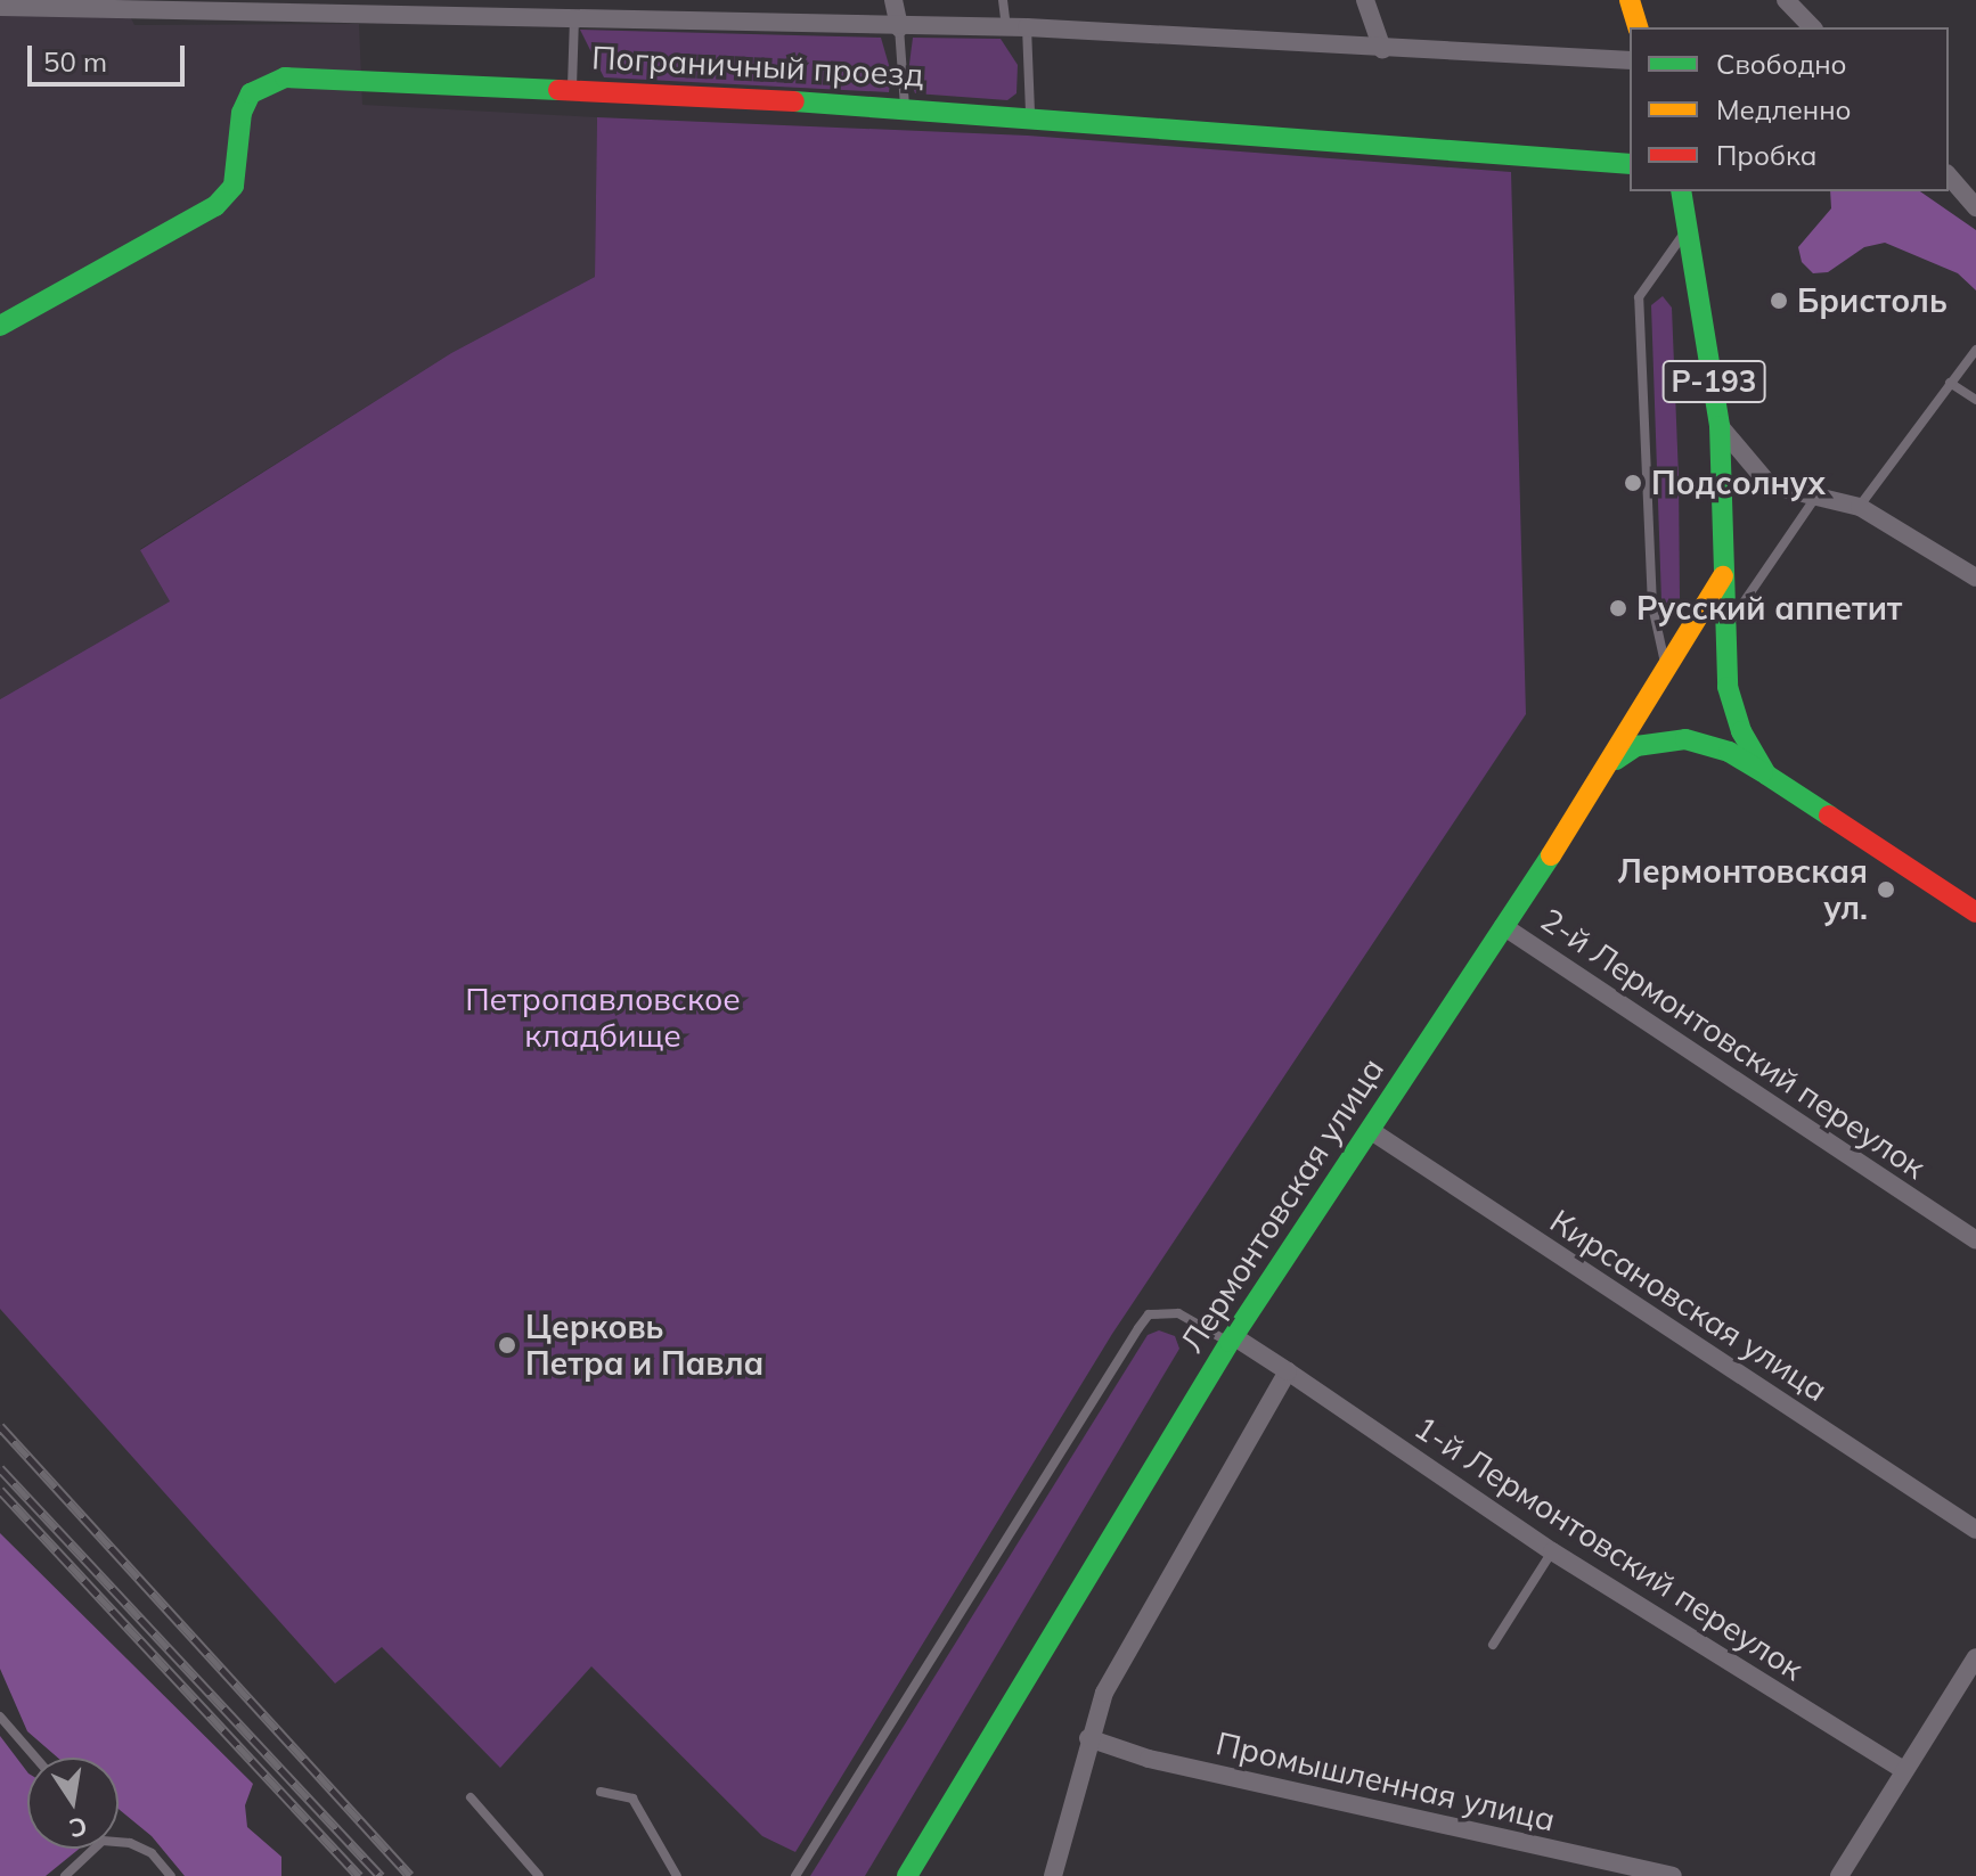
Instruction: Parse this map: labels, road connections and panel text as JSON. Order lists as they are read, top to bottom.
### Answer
{
  "streets": {
    "main road": ["Пограничный проезд", "Р-193", "Лермонтовская улица"],
    "street": [
      "2-й Лермонтовский переулок",
      "Кирсановская улица",
      "1-й Лермонтовский переулок",
      "Промышленная улица"
    ]
  },
  "crossings": [
    ["Р-193", "Лермонтовская улица"],
    ["2-й Лермонтовский переулок", "Лермонтовская улица"],
    ["Лермонтовская улица", "Кирсановская улица"],
    ["Лермонтовская улица", "1-й Лермонтовский переулок"]
  ],
  "parks": ["Петропавловское кладбище"],
  "places": [
    "Бристоль",
    "Подсолнух",
    "Русский аппетит",
    "Лермонтовская ул.",
    "Церковь Петра и Павла"
  ],
  "legend": ["Свободно", "Медленно", "Пробка"],
  "scale_bar": "50 m",
  "north": "bottom"
}
